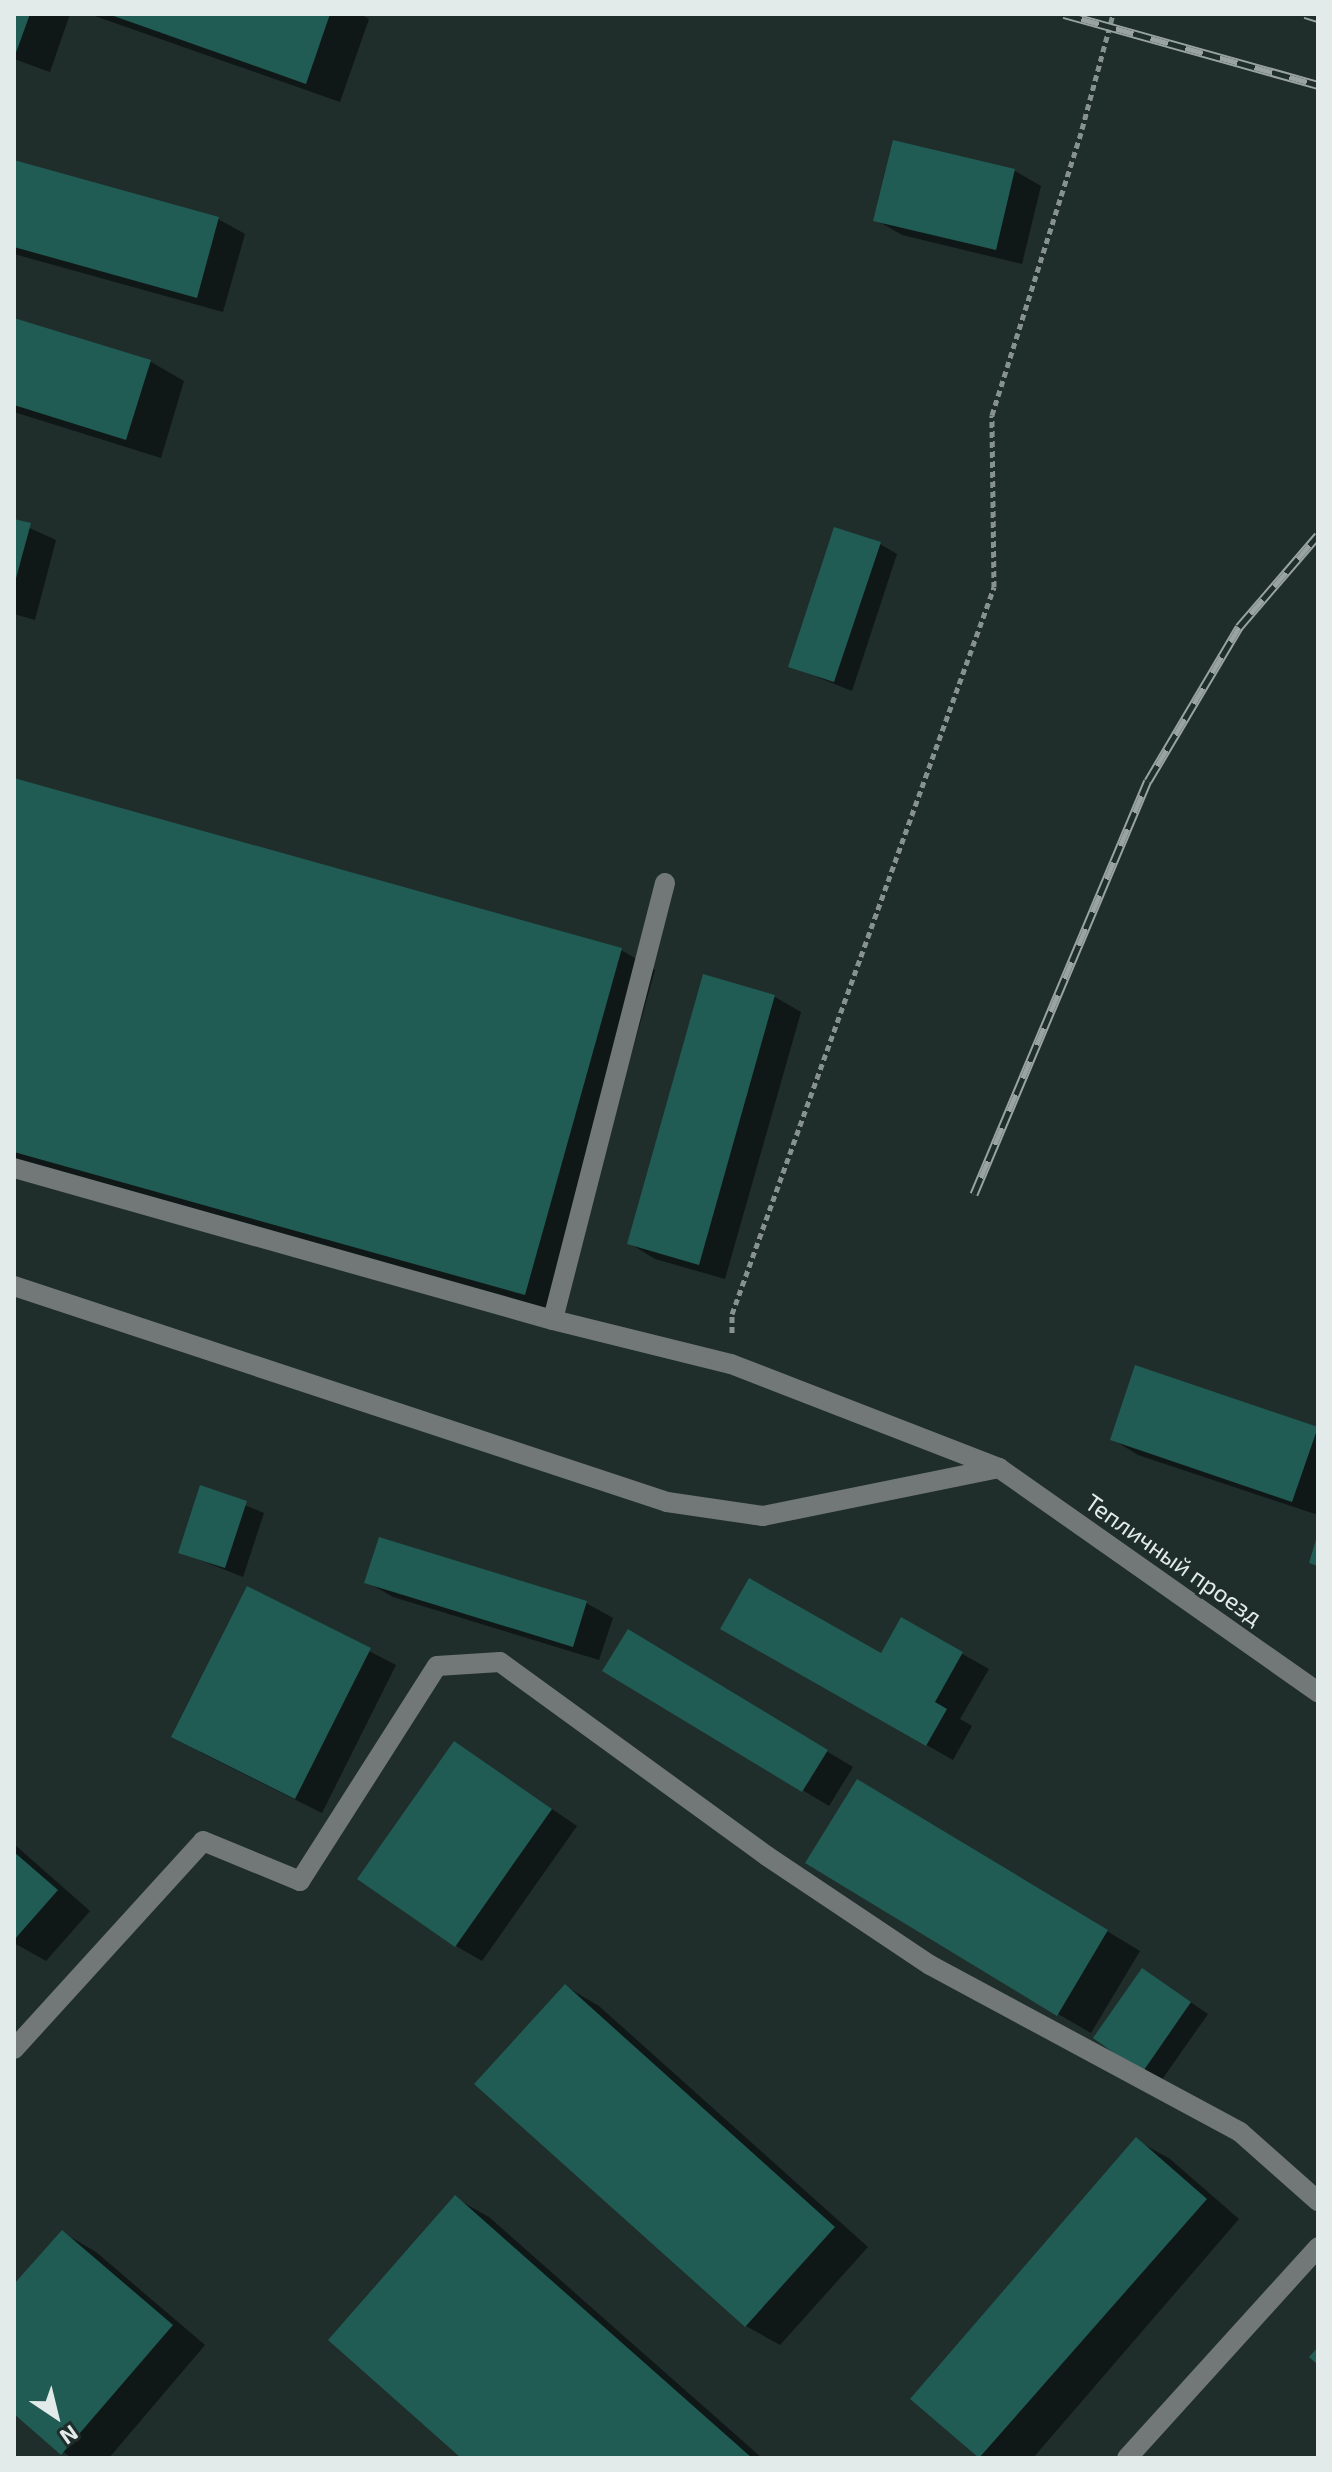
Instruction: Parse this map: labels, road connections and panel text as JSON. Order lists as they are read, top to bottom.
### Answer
{
  "streets": {
    "street": ["Тепличный проезд"]
  },
  "north": "bottom right"
}
